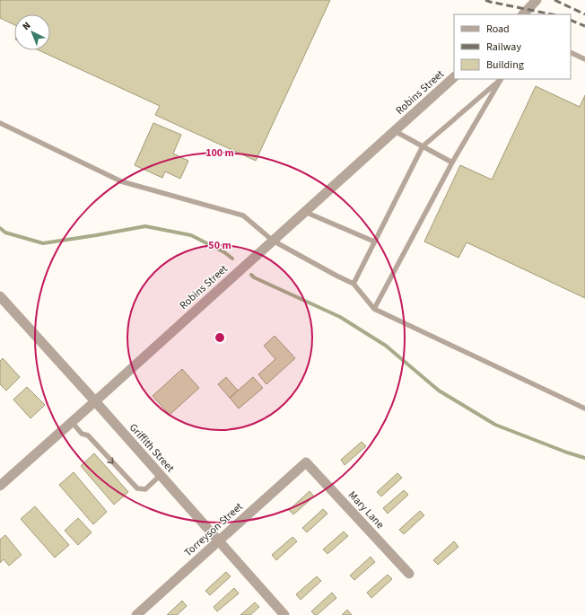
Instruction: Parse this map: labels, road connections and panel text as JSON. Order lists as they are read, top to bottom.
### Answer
{
  "streets": {
    "street": [
      "Robins Street",
      "Griffith Street",
      "Mary Lane",
      "Torreyson Street"
    ]
  },
  "crossings": [
    ["Robins Street", "Griffith Street"],
    ["Griffith Street", "Torreyson Street"],
    ["Mary Lane", "Torreyson Street"]
  ],
  "legend": ["Road", "Railway", "Building"],
  "north": "top left",
  "rings": ["100 m", "50 m"]
}
